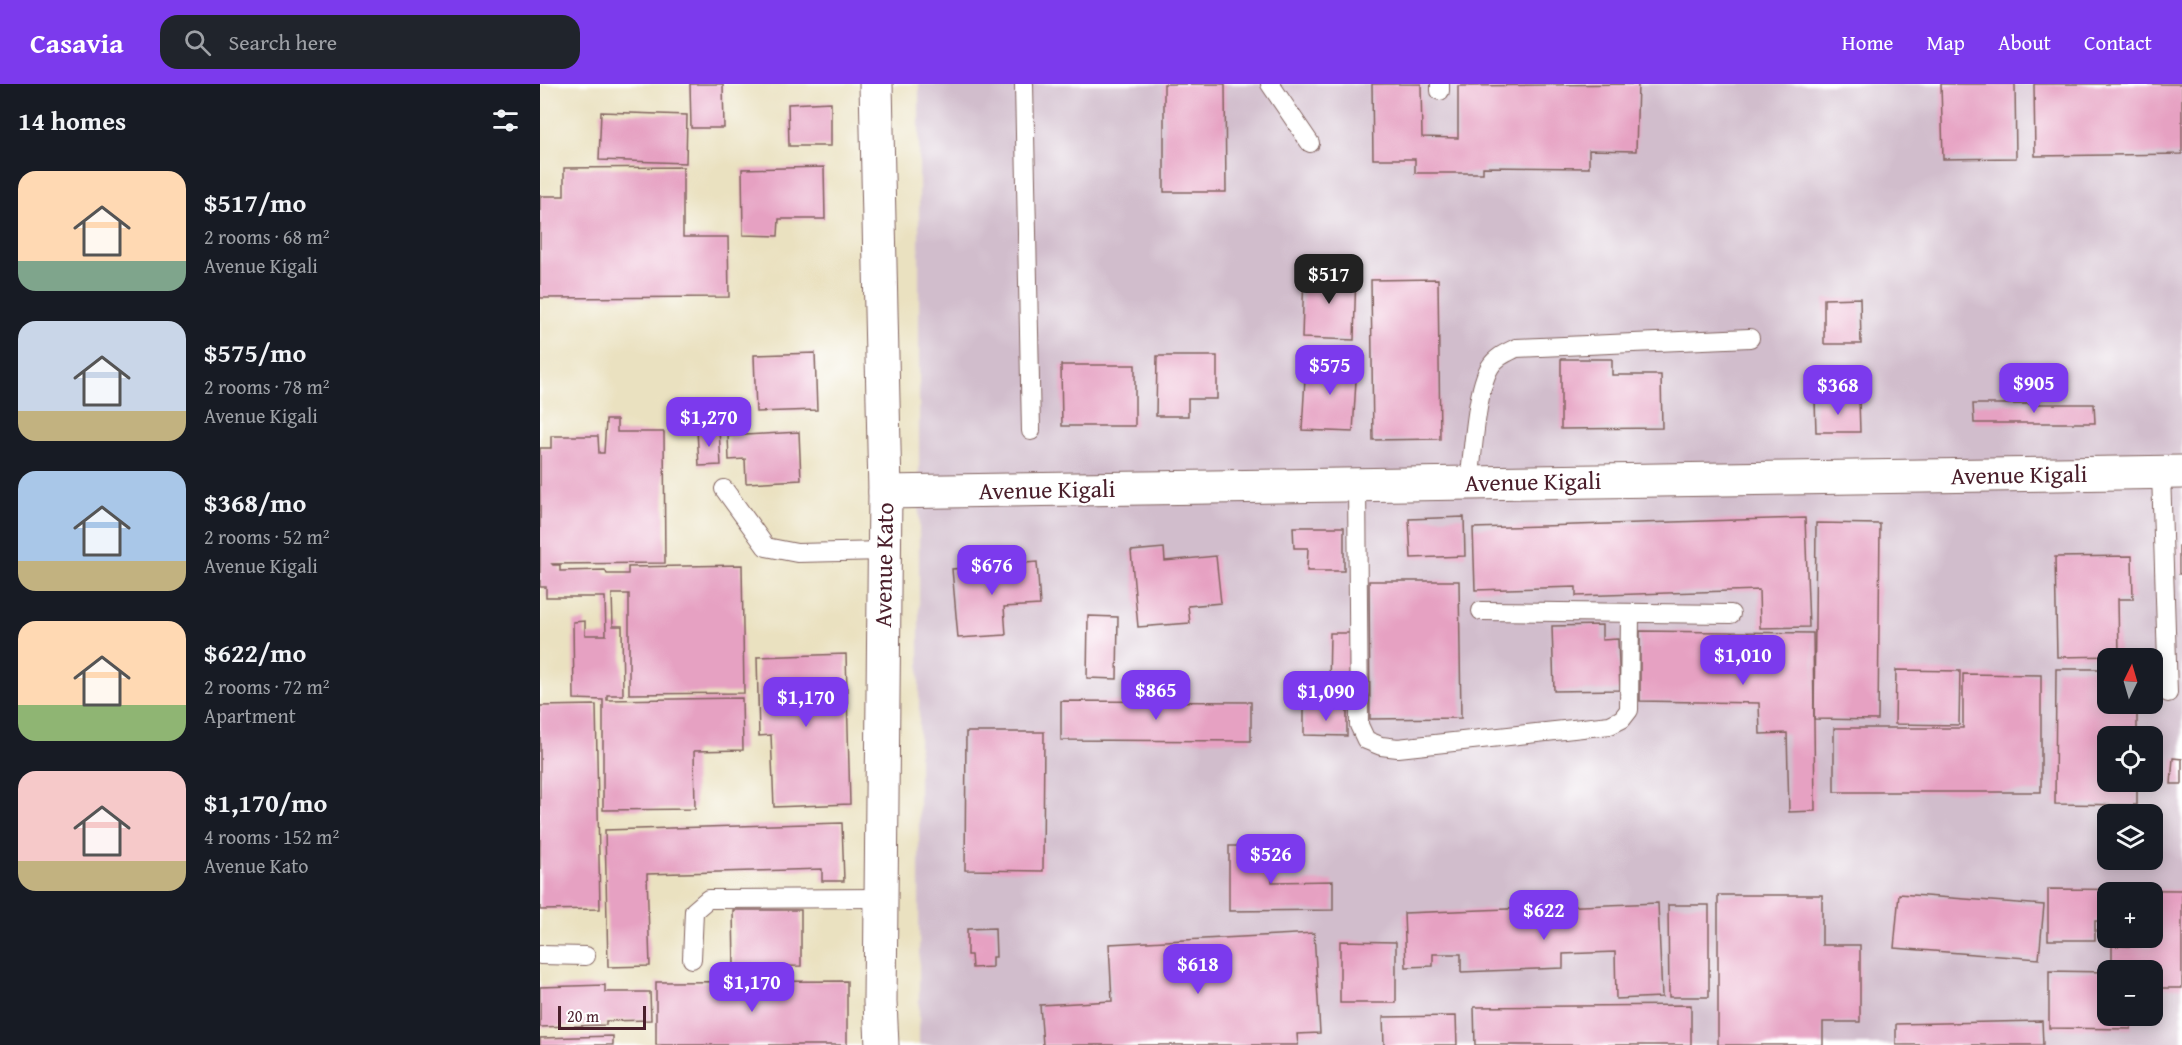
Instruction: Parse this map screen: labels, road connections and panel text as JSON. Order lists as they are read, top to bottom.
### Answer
{
  "streets": {
    "street": ["Avenue Kigali", "Avenue Kato"]
  },
  "crossings": [
    ["Avenue Kigali", "Avenue Kato"]
  ],
  "scale_bar": "20 m",
  "north": "top",
  "page": {
    "header": "Casavia",
    "search": "Search here",
    "nav": [
      "Home",
      "Map",
      "About",
      "Contact"
    ],
    "heading": "14 homes",
    "list": [
      {
        "name": "$517/mo",
        "note": "2 rooms · 68 m² · Avenue Kigali"
      },
      {
        "name": "$575/mo",
        "note": "2 rooms · 78 m² · Avenue Kigali"
      },
      {
        "name": "$368/mo",
        "note": "2 rooms · 52 m² · Avenue Kigali"
      },
      {
        "name": "$622/mo",
        "note": "2 rooms · 72 m² · Apartment"
      },
      {
        "name": "$1,170/mo",
        "note": "4 rooms · 152 m² · Avenue Kato"
      }
    ],
    "price": [
      "$517",
      "$575",
      "$905",
      "$368",
      "$1,270",
      "$676",
      "$1,010",
      "$865",
      "$1,090",
      "$1,170",
      "$526",
      "$622",
      "$618",
      "$1,170"
    ],
    "map_buttons": ["+", "−"],
    "scale": "20 m"
  }
}
